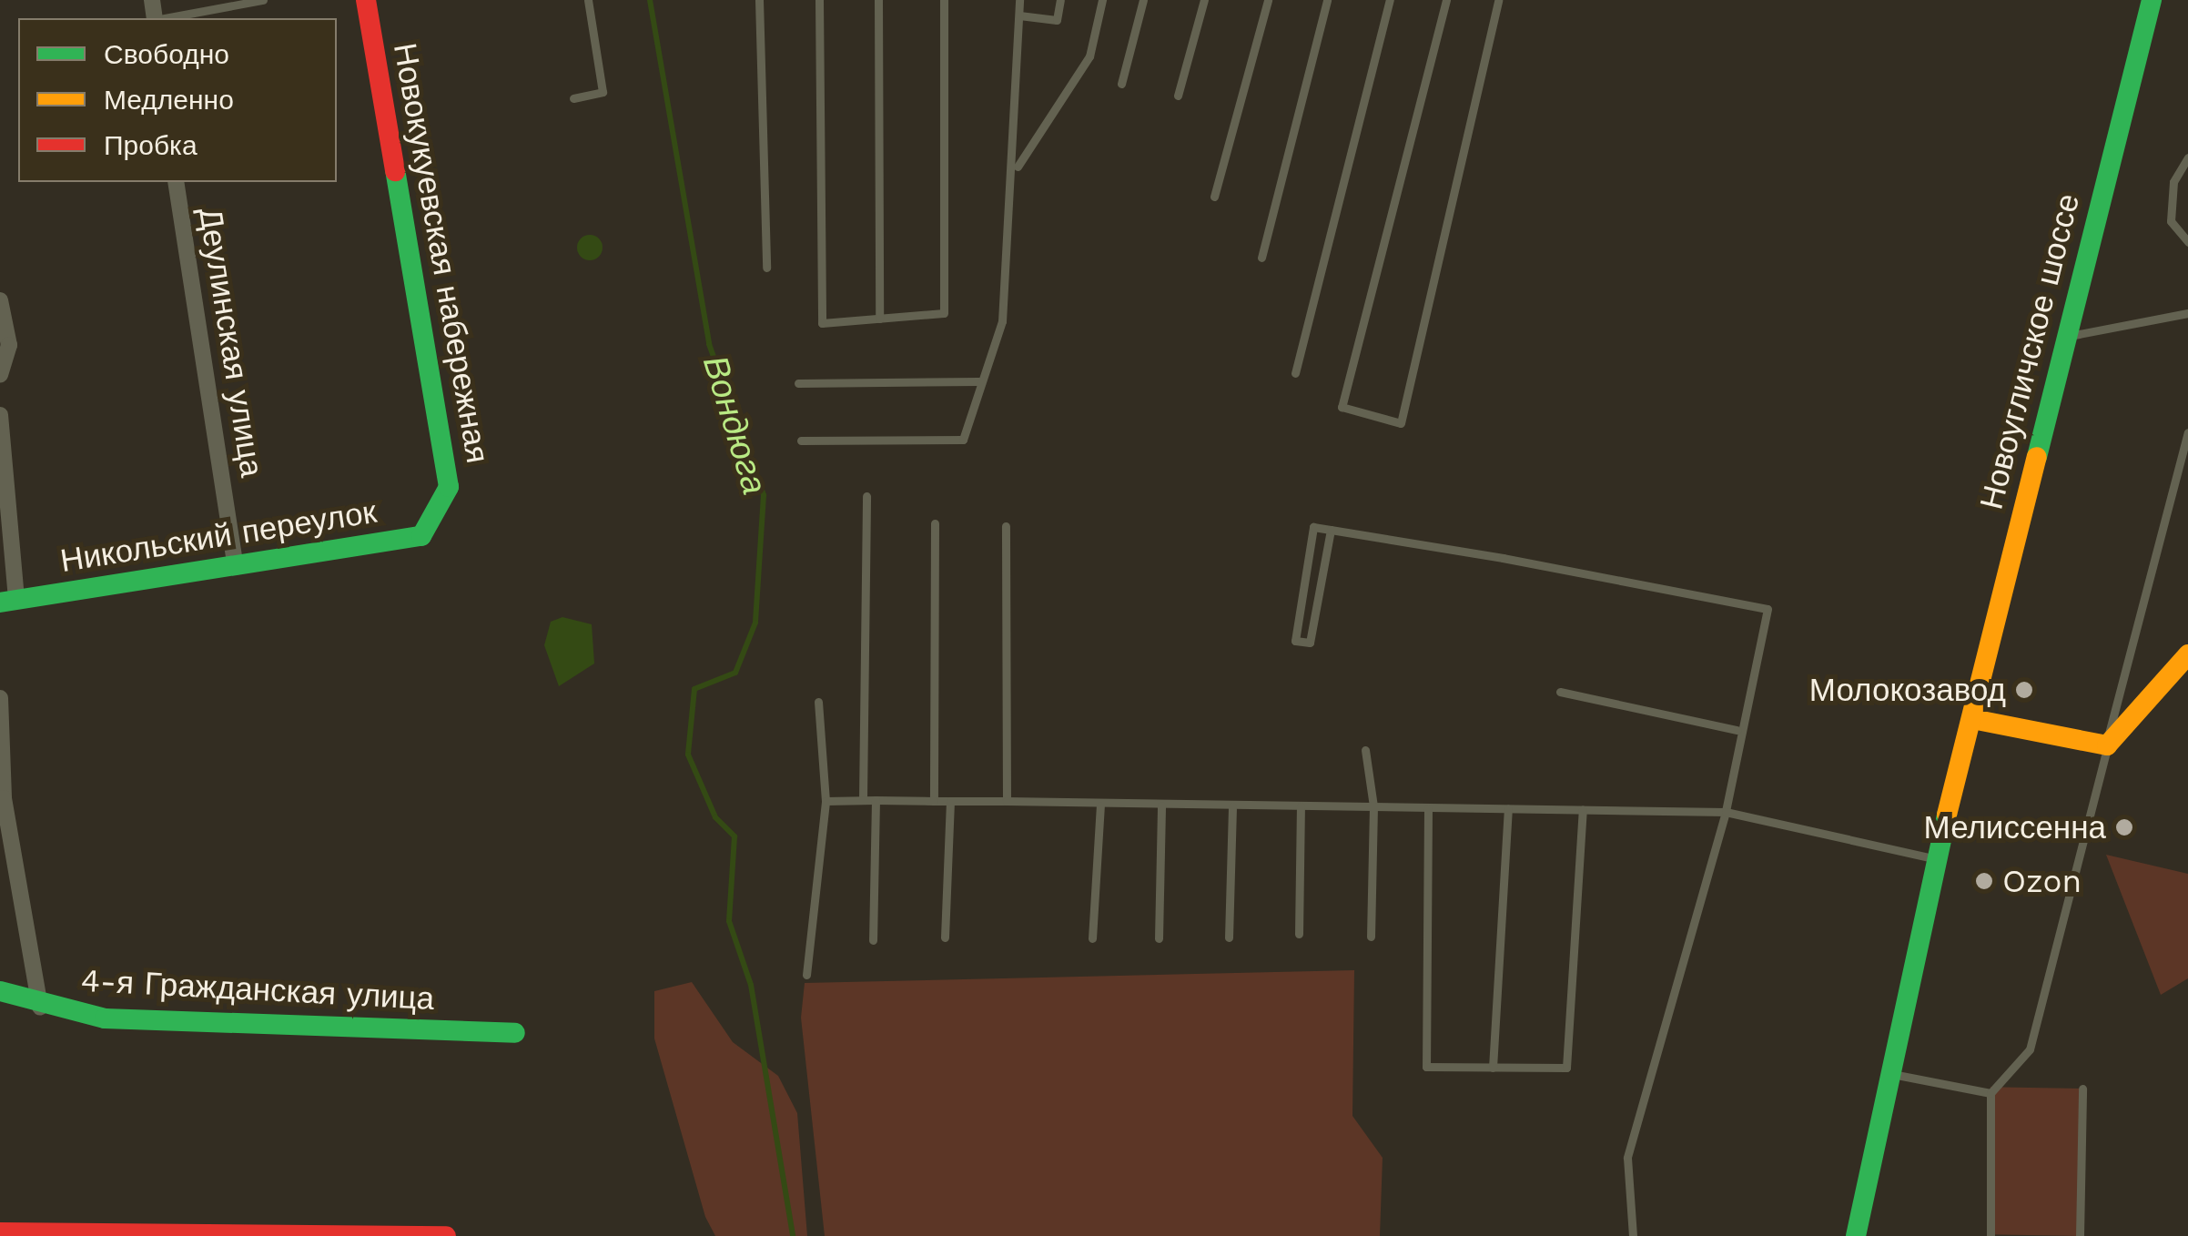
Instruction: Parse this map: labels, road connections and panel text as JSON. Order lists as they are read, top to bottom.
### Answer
{
  "streets": {
    "street": [
      "Новокукуевская набережная",
      "Деулинская улица",
      "Новоугличское шоссе",
      "Никольский переулок",
      "4-я Гражданская улица"
    ]
  },
  "crossings": [
    ["Новокукуевская набережная", "Никольский переулок"],
    ["Деулинская улица", "Никольский переулок"]
  ],
  "water": ["Вондюга"],
  "places": ["Молокозавод", "Мелиссенна", "Ozon"],
  "legend": ["Свободно", "Медленно", "Пробка"]
}
